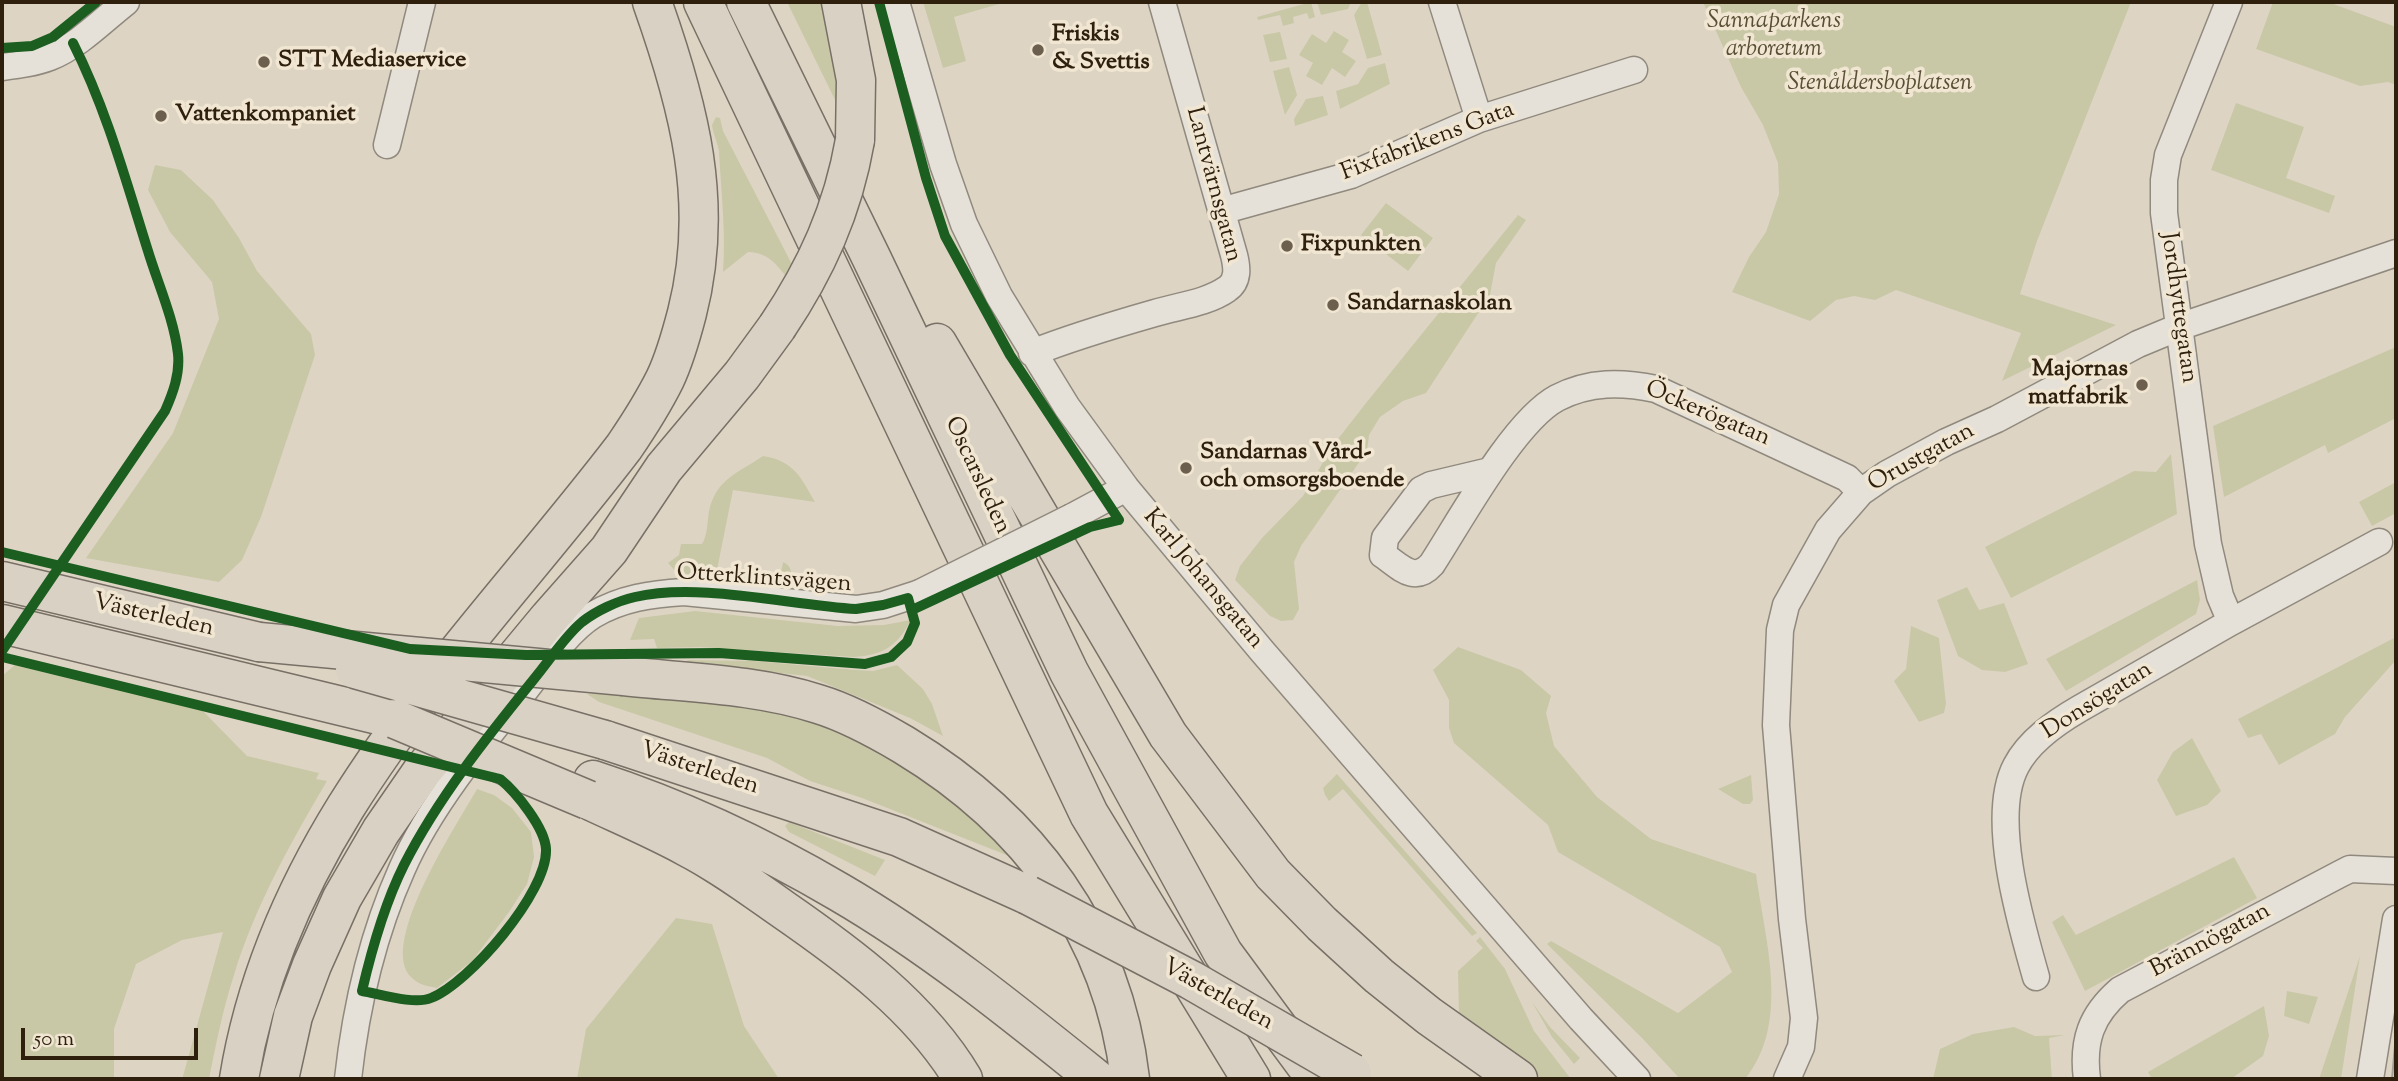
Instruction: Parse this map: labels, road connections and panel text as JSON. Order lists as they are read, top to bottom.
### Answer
{
  "streets": {
    "highway": ["Oscarsleden", "Västerleden"],
    "street": [
      "Fixfabrikens Gata",
      "Lantvärnsgatan",
      "Jordhyttegatan",
      "Öckerögatan",
      "Orustgatan",
      "Otterklintsvägen",
      "Karl Johansgatan",
      "Donsögatan",
      "Brännögatan"
    ]
  },
  "crossings": [
    ["Fixfabrikens Gata", "Lantvärnsgatan"],
    ["Lantvärnsgatan", "Karl Johansgatan"],
    ["Jordhyttegatan", "Orustgatan"],
    ["Jordhyttegatan", "Donsögatan"],
    ["Öckerögatan", "Orustgatan"],
    ["Oscarsleden", "Västerleden"],
    ["Otterklintsvägen", "Karl Johansgatan"]
  ],
  "parks": ["Sannaparkens arboretum", "Stenåldersboplatsen"],
  "places": [
    "Friskis & Svettis",
    "STT Mediaservice",
    "Vattenkompaniet",
    "Fixpunkten",
    "Sandarnaskolan",
    "Majornas matfabrik",
    "Sandarnas Vård- och omsorgsboende"
  ],
  "scale_bar": "50 m"
}
